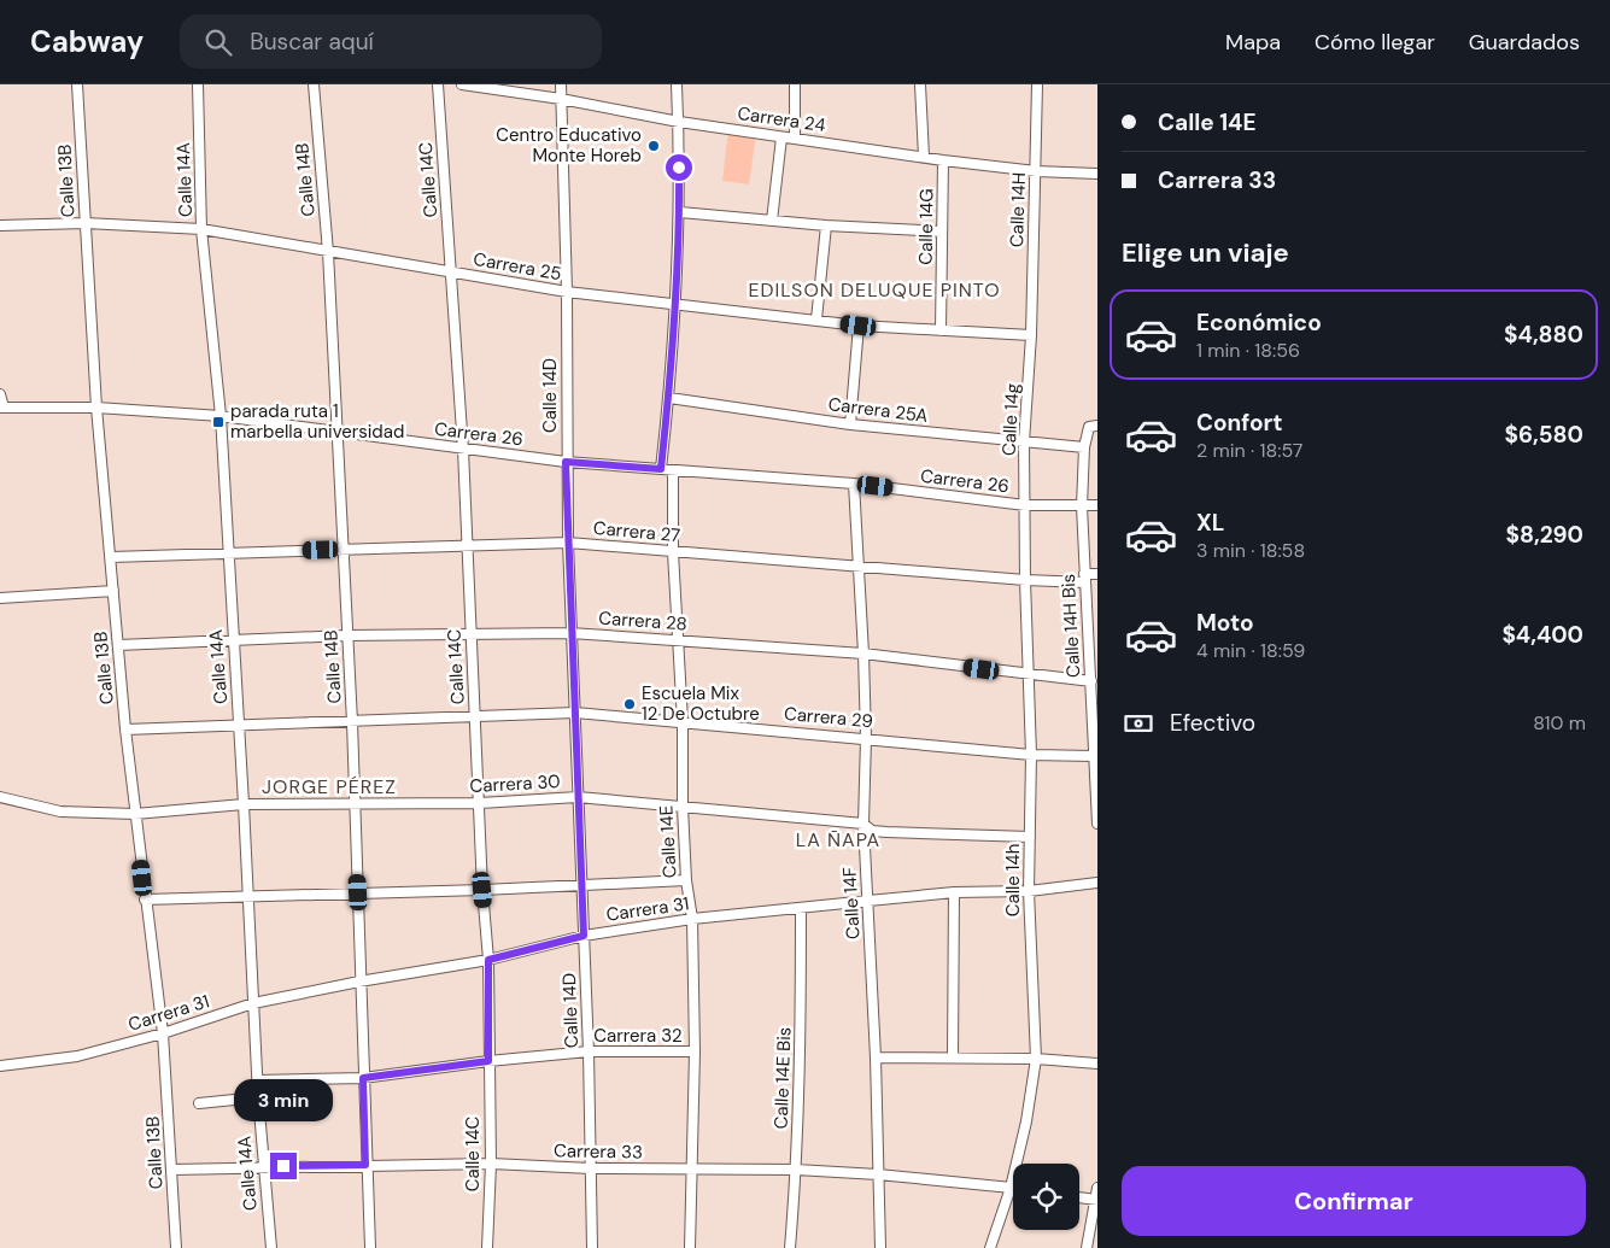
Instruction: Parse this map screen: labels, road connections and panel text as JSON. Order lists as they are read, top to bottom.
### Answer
{
  "streets": {
    "street": [
      "Carrera 24",
      "Calle 14A",
      "Calle 14B",
      "Calle 14C",
      "Calle 13B",
      "Calle 14H",
      "Calle 14G",
      "Carrera 25",
      "Calle 14D",
      "Carrera 25A",
      "Calle 14g",
      "Carrera 26",
      "Carrera 27",
      "Carrera 28",
      "Calle 14H Bis",
      "Carrera 29",
      "Carrera 30",
      "Calle 14E",
      "Calle 14h",
      "Calle 14F",
      "Carrera 31",
      "Carrera 32",
      "Calle 14E Bis",
      "Carrera 33"
    ]
  },
  "crossings": [
    ["Carrera 24", "Calle 14H"],
    ["Carrera 24", "Calle 14G"],
    ["Carrera 24", "Calle 14D"],
    ["Calle 14A", "Carrera 25"],
    ["Calle 14A", "Carrera 26"],
    ["Calle 14A", "Carrera 27"],
    ["Calle 14A", "Carrera 28"],
    ["Calle 14A", "Carrera 29"],
    ["Calle 14A", "Carrera 30"],
    ["Calle 14A", "Carrera 31"],
    ["Calle 14A", "Carrera 32"],
    ["Calle 14A", "Carrera 33"],
    ["Calle 14B", "Carrera 25"],
    ["Calle 14B", "Carrera 26"],
    ["Calle 14B", "Carrera 27"],
    ["Calle 14B", "Carrera 28"],
    ["Calle 14B", "Carrera 29"],
    ["Calle 14B", "Carrera 30"],
    ["Calle 14B", "Carrera 31"],
    ["Calle 14B", "Carrera 32"],
    ["Calle 14B", "Carrera 33"],
    ["Calle 14C", "Carrera 25"],
    ["Calle 14C", "Carrera 26"],
    ["Calle 14C", "Carrera 27"],
    ["Calle 14C", "Carrera 28"],
    ["Calle 14C", "Carrera 29"],
    ["Calle 14C", "Carrera 30"],
    ["Calle 14C", "Carrera 31"],
    ["Calle 14C", "Carrera 32"],
    ["Calle 14C", "Carrera 33"],
    ["Calle 13B", "Carrera 25"],
    ["Calle 13B", "Carrera 26"],
    ["Calle 13B", "Carrera 27"],
    ["Calle 13B", "Carrera 28"],
    ["Calle 13B", "Carrera 29"],
    ["Calle 13B", "Carrera 30"],
    ["Calle 13B", "Carrera 31"],
    ["Calle 13B", "Carrera 33"],
    ["Calle 14H", "Carrera 25"],
    ["Calle 14H", "Calle 14g"],
    ["Calle 14G", "Carrera 25"],
    ["Carrera 25", "Calle 14D"],
    ["Carrera 25", "Calle 14g"],
    ["Calle 14D", "Carrera 26"],
    ["Calle 14D", "Carrera 27"],
    ["Calle 14D", "Carrera 28"],
    ["Calle 14D", "Carrera 29"],
    ["Calle 14D", "Carrera 30"],
    ["Calle 14D", "Carrera 31"],
    ["Calle 14D", "Carrera 32"],
    ["Calle 14D", "Carrera 33"],
    ["Carrera 25A", "Calle 14g"],
    ["Carrera 25A", "Calle 14H Bis"],
    ["Calle 14g", "Carrera 26"],
    ["Calle 14g", "Calle 14h"],
    ["Carrera 26", "Calle 14H Bis"],
    ["Carrera 26", "Calle 14E"],
    ["Carrera 26", "Calle 14h"],
    ["Carrera 26", "Calle 14F"],
    ["Carrera 27", "Calle 14H Bis"],
    ["Carrera 27", "Calle 14E"],
    ["Carrera 27", "Calle 14h"],
    ["Carrera 27", "Calle 14F"],
    ["Carrera 28", "Calle 14H Bis"],
    ["Carrera 28", "Calle 14E"],
    ["Carrera 28", "Calle 14h"],
    ["Carrera 28", "Calle 14F"],
    ["Calle 14H Bis", "Carrera 29"],
    ["Carrera 29", "Calle 14E"],
    ["Carrera 29", "Calle 14h"],
    ["Carrera 29", "Calle 14F"],
    ["Carrera 30", "Calle 14E"],
    ["Carrera 30", "Calle 14h"],
    ["Carrera 30", "Calle 14F"],
    ["Calle 14E", "Carrera 31"],
    ["Calle 14E", "Carrera 32"],
    ["Calle 14E", "Carrera 33"],
    ["Calle 14h", "Carrera 31"],
    ["Calle 14h", "Carrera 33"],
    ["Calle 14F", "Carrera 31"],
    ["Calle 14F", "Carrera 33"],
    ["Carrera 31", "Calle 14E Bis"],
    ["Calle 14E Bis", "Carrera 33"]
  ],
  "districts": ["EDILSON DELUQUE PINTO", "JORGE PÉREZ", "LA ÑAPA"],
  "places": {
    "other": ["Centro Educativo Monte Horeb", "Escuela Mix 12 De Octubre"],
    "transit": ["parada ruta 1 marbella universidad"]
  },
  "page": {
    "header": "Cabway",
    "search": "Buscar aquí",
    "nav": ["Mapa", "Cómo llegar", "Guardados"],
    "banner": ["Calle 14E", "Carrera 33"],
    "heading": "Elige un viaje",
    "list": [
      {
        "name": "Económico",
        "note": "1 min · 18:56",
        "value": "$4,880"
      },
      {
        "name": "Confort",
        "note": "2 min · 18:57",
        "value": "$6,580"
      },
      {
        "name": "XL",
        "note": "3 min · 18:58",
        "value": "$8,290"
      },
      {
        "name": "Moto",
        "note": "4 min · 18:59",
        "value": "$4,400"
      }
    ],
    "pay": ["Efectivo", "810 m"],
    "bubble": "3 min",
    "buttons": "Confirmar"
  }
}
